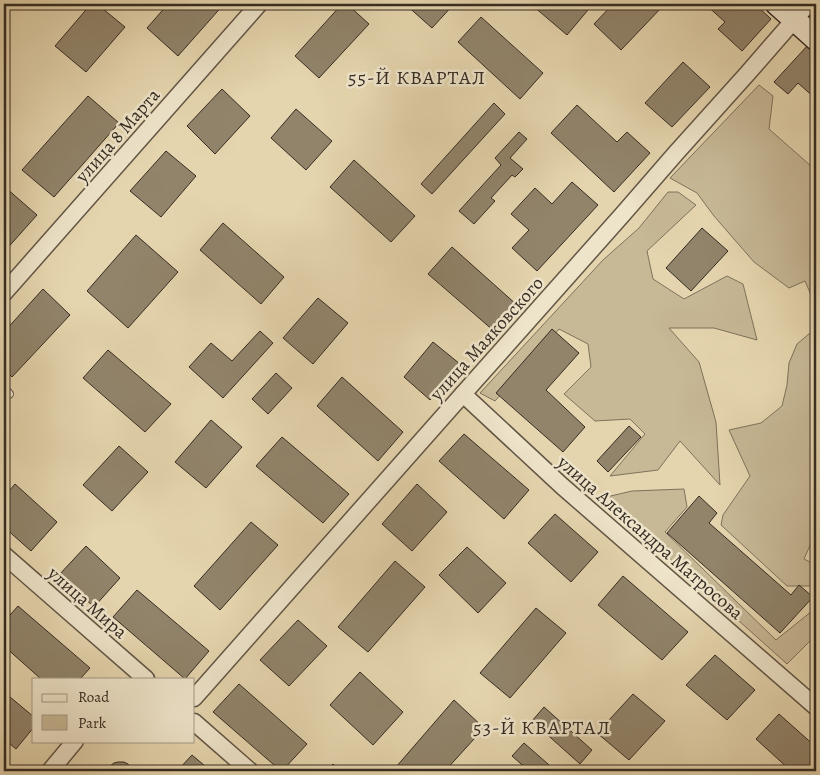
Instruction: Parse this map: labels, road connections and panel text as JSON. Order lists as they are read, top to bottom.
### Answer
{
  "streets": {
    "street": [
      "улица 8 Марта",
      "улица Маяковского",
      "улица Александра Матросова",
      "улица Мира"
    ]
  },
  "crossings": [
    ["улица Маяковского", "улица Александра Матросова"]
  ],
  "districts": ["55-Й КВАРТАЛ", "53-Й КВАРТАЛ"],
  "legend": ["Road", "Park"]
}
